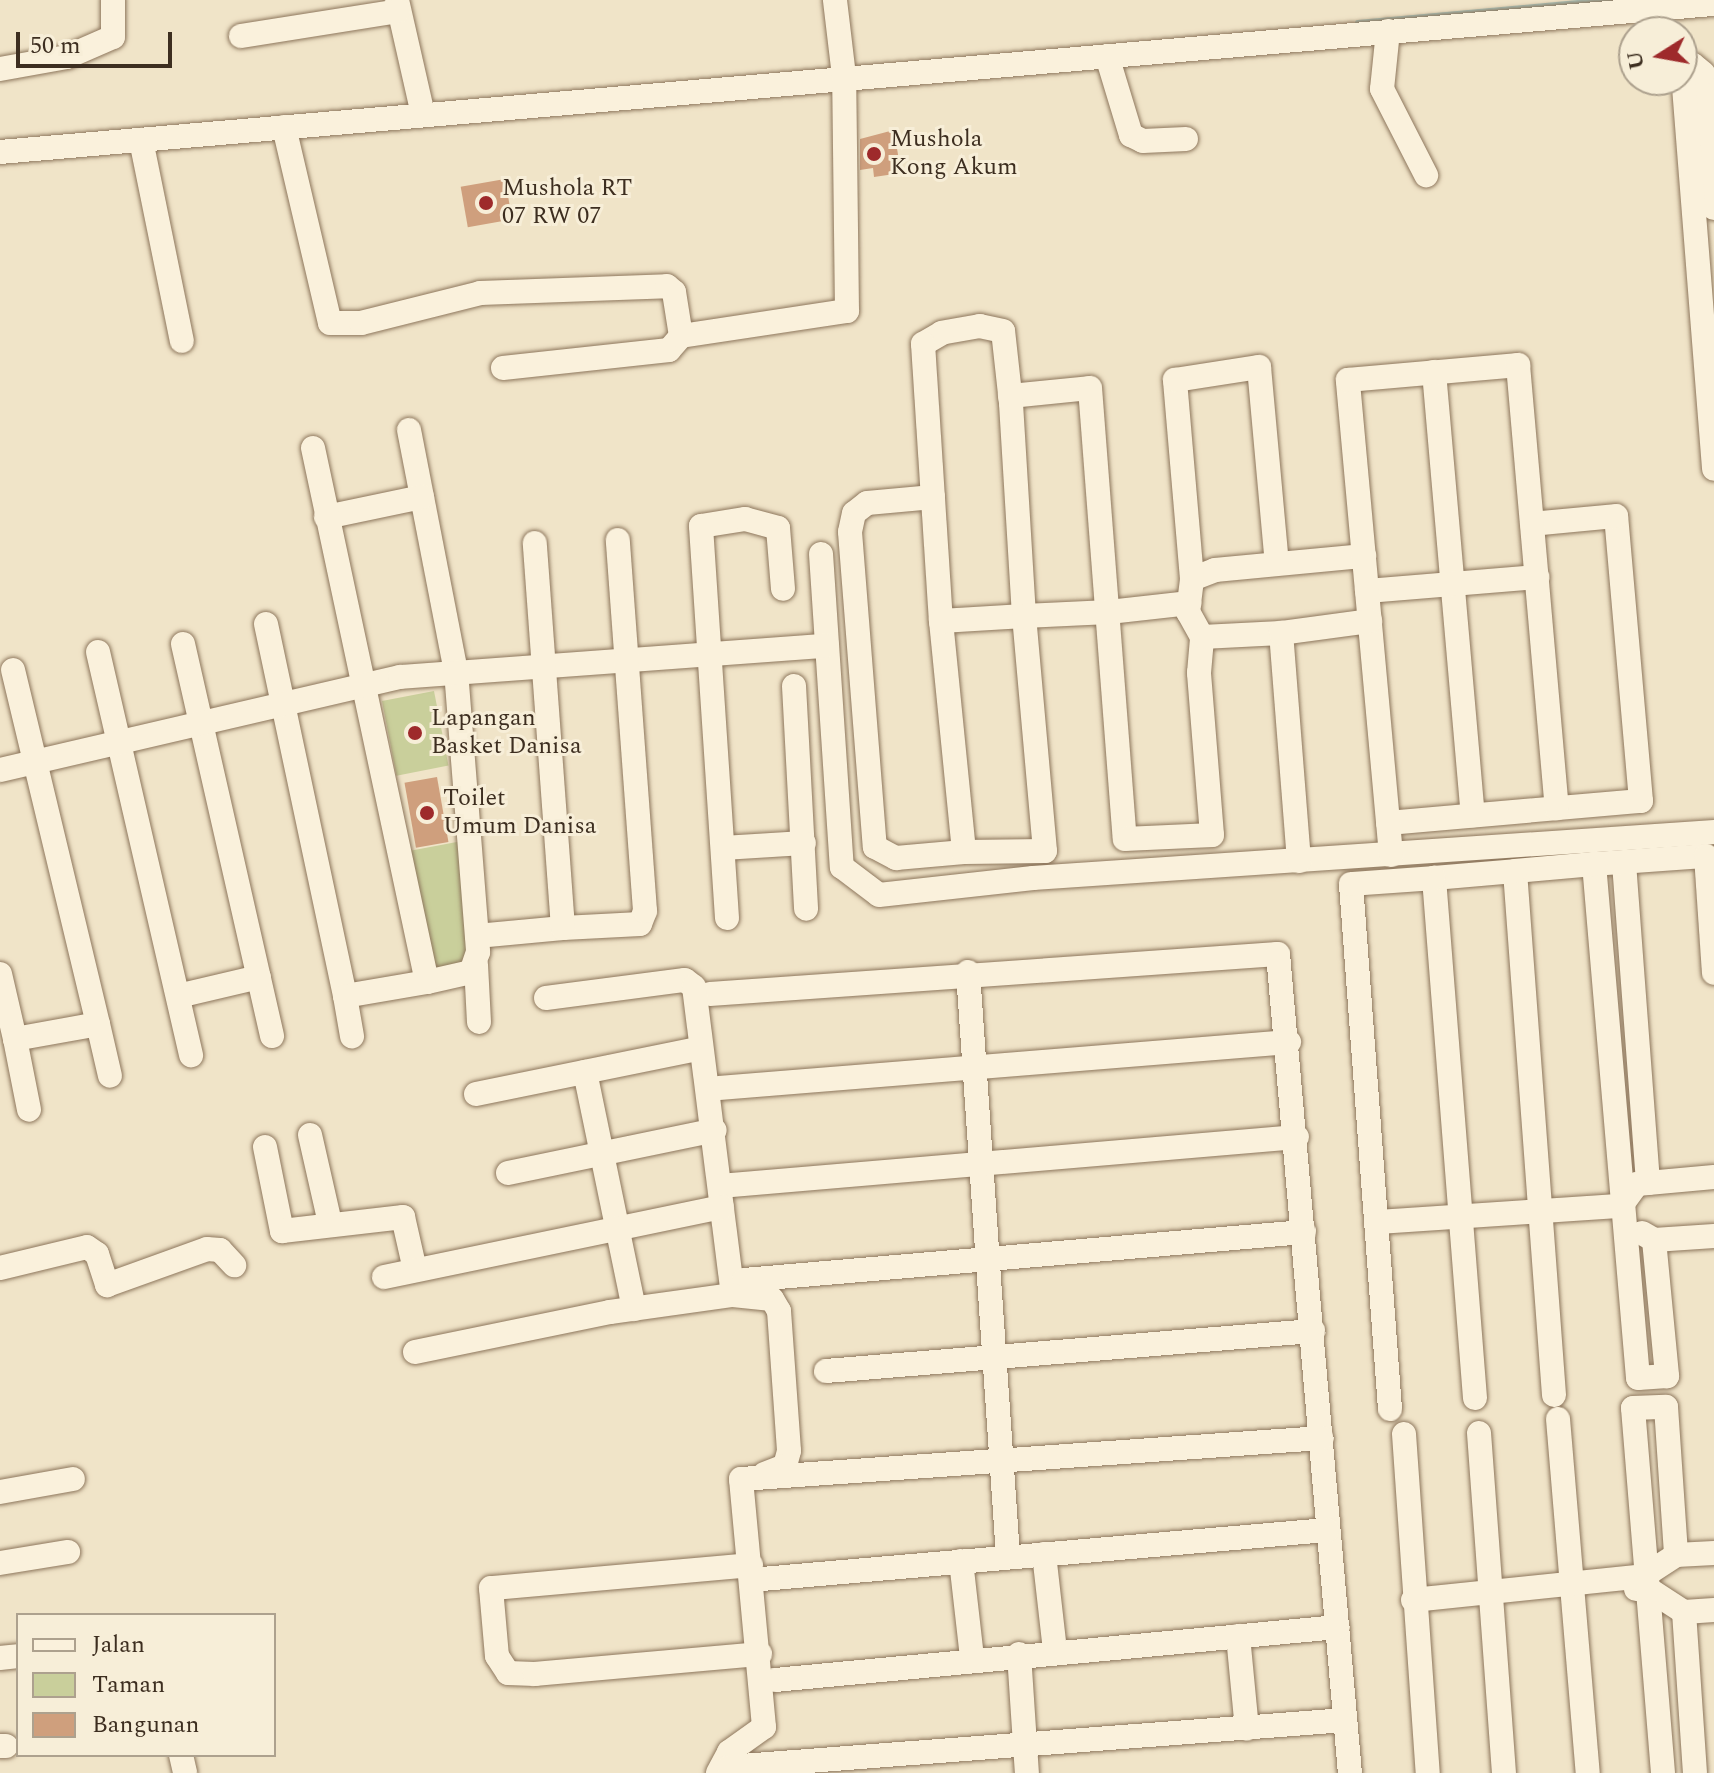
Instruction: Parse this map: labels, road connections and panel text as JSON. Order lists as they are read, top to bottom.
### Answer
{
  "places": [
    "Mushola Kong Akum",
    "Mushola RT 07 RW 07",
    "Lapangan Basket Danisa",
    "Toilet Umum Danisa"
  ],
  "legend": ["Jalan", "Taman", "Bangunan"],
  "scale_bar": "50 m",
  "north": "left"
}
